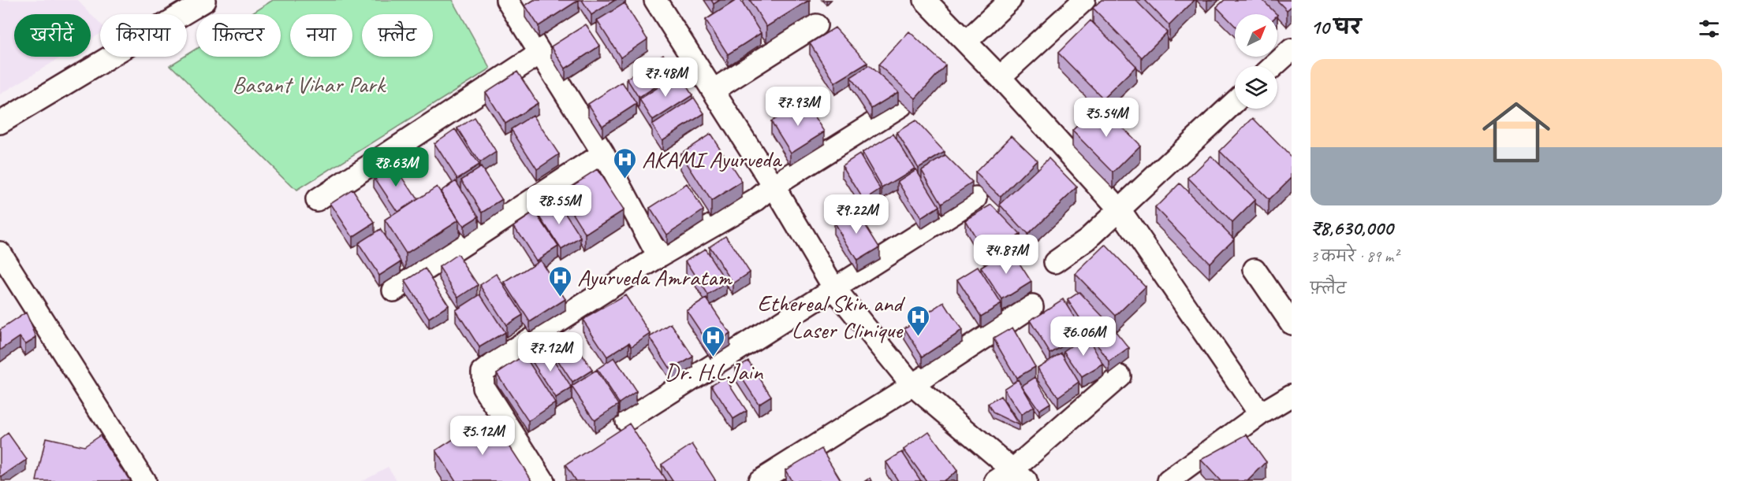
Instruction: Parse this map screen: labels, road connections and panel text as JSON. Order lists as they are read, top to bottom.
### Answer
{
  "parks": ["Basant Vihar Park"],
  "places": {
    "hospital": [
      "AKAMI Ayurveda",
      "Ayurveda Amratam",
      "Ethereal Skin and Laser Clinique",
      "Dr. H.L.Jain"
    ]
  },
  "north": "top right",
  "page": {
    "heading": "10 घर",
    "chip": [
      "खरीदें",
      "किराया",
      "फ़िल्टर",
      "नया",
      "फ़्लैट"
    ],
    "list": [
      {
        "name": "₹8,630,000",
        "note": "3 कमरे · 89 m² · फ़्लैट"
      }
    ],
    "price": [
      "₹7.48M",
      "₹7.93M",
      "₹5.54M",
      "₹8.63M",
      "₹8.55M",
      "₹9.22M",
      "₹4.87M",
      "₹6.06M",
      "₹7.12M",
      "₹5.12M"
    ]
  }
}
